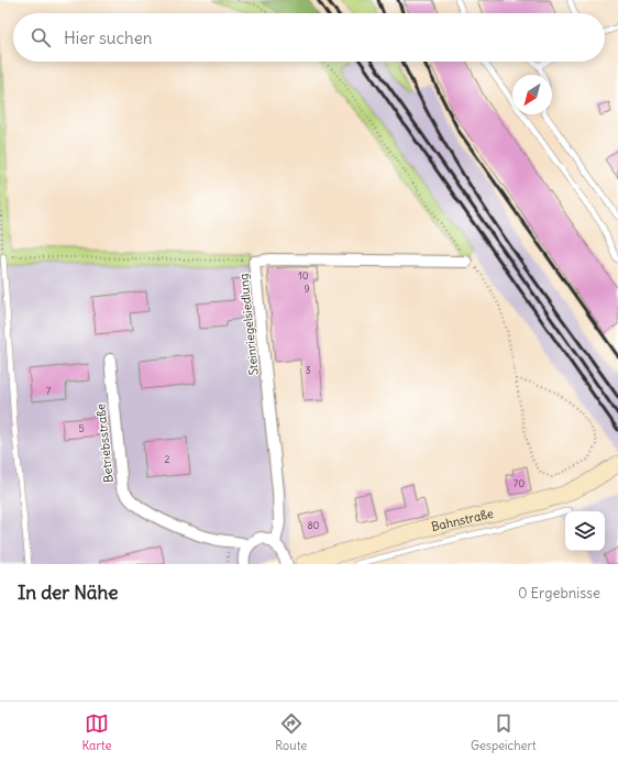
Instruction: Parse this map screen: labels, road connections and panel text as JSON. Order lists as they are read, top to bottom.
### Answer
{
  "streets": {
    "main road": ["Bahnstraße"],
    "street": ["Steinriegelsiedlung", "Betriebsstraße"]
  },
  "crossings": [
    ["Steinriegelsiedlung", "Betriebsstraße"]
  ],
  "house_numbers": [
    "10",
    "9",
    "3",
    "7",
    "5",
    "2",
    "70",
    "80"
  ],
  "north": "bottom left",
  "page": {
    "search": "Hier suchen",
    "heading": ["In der Nähe", "0 Ergebnisse"],
    "nav": ["Karte", "Route", "Gespeichert"]
  }
}
